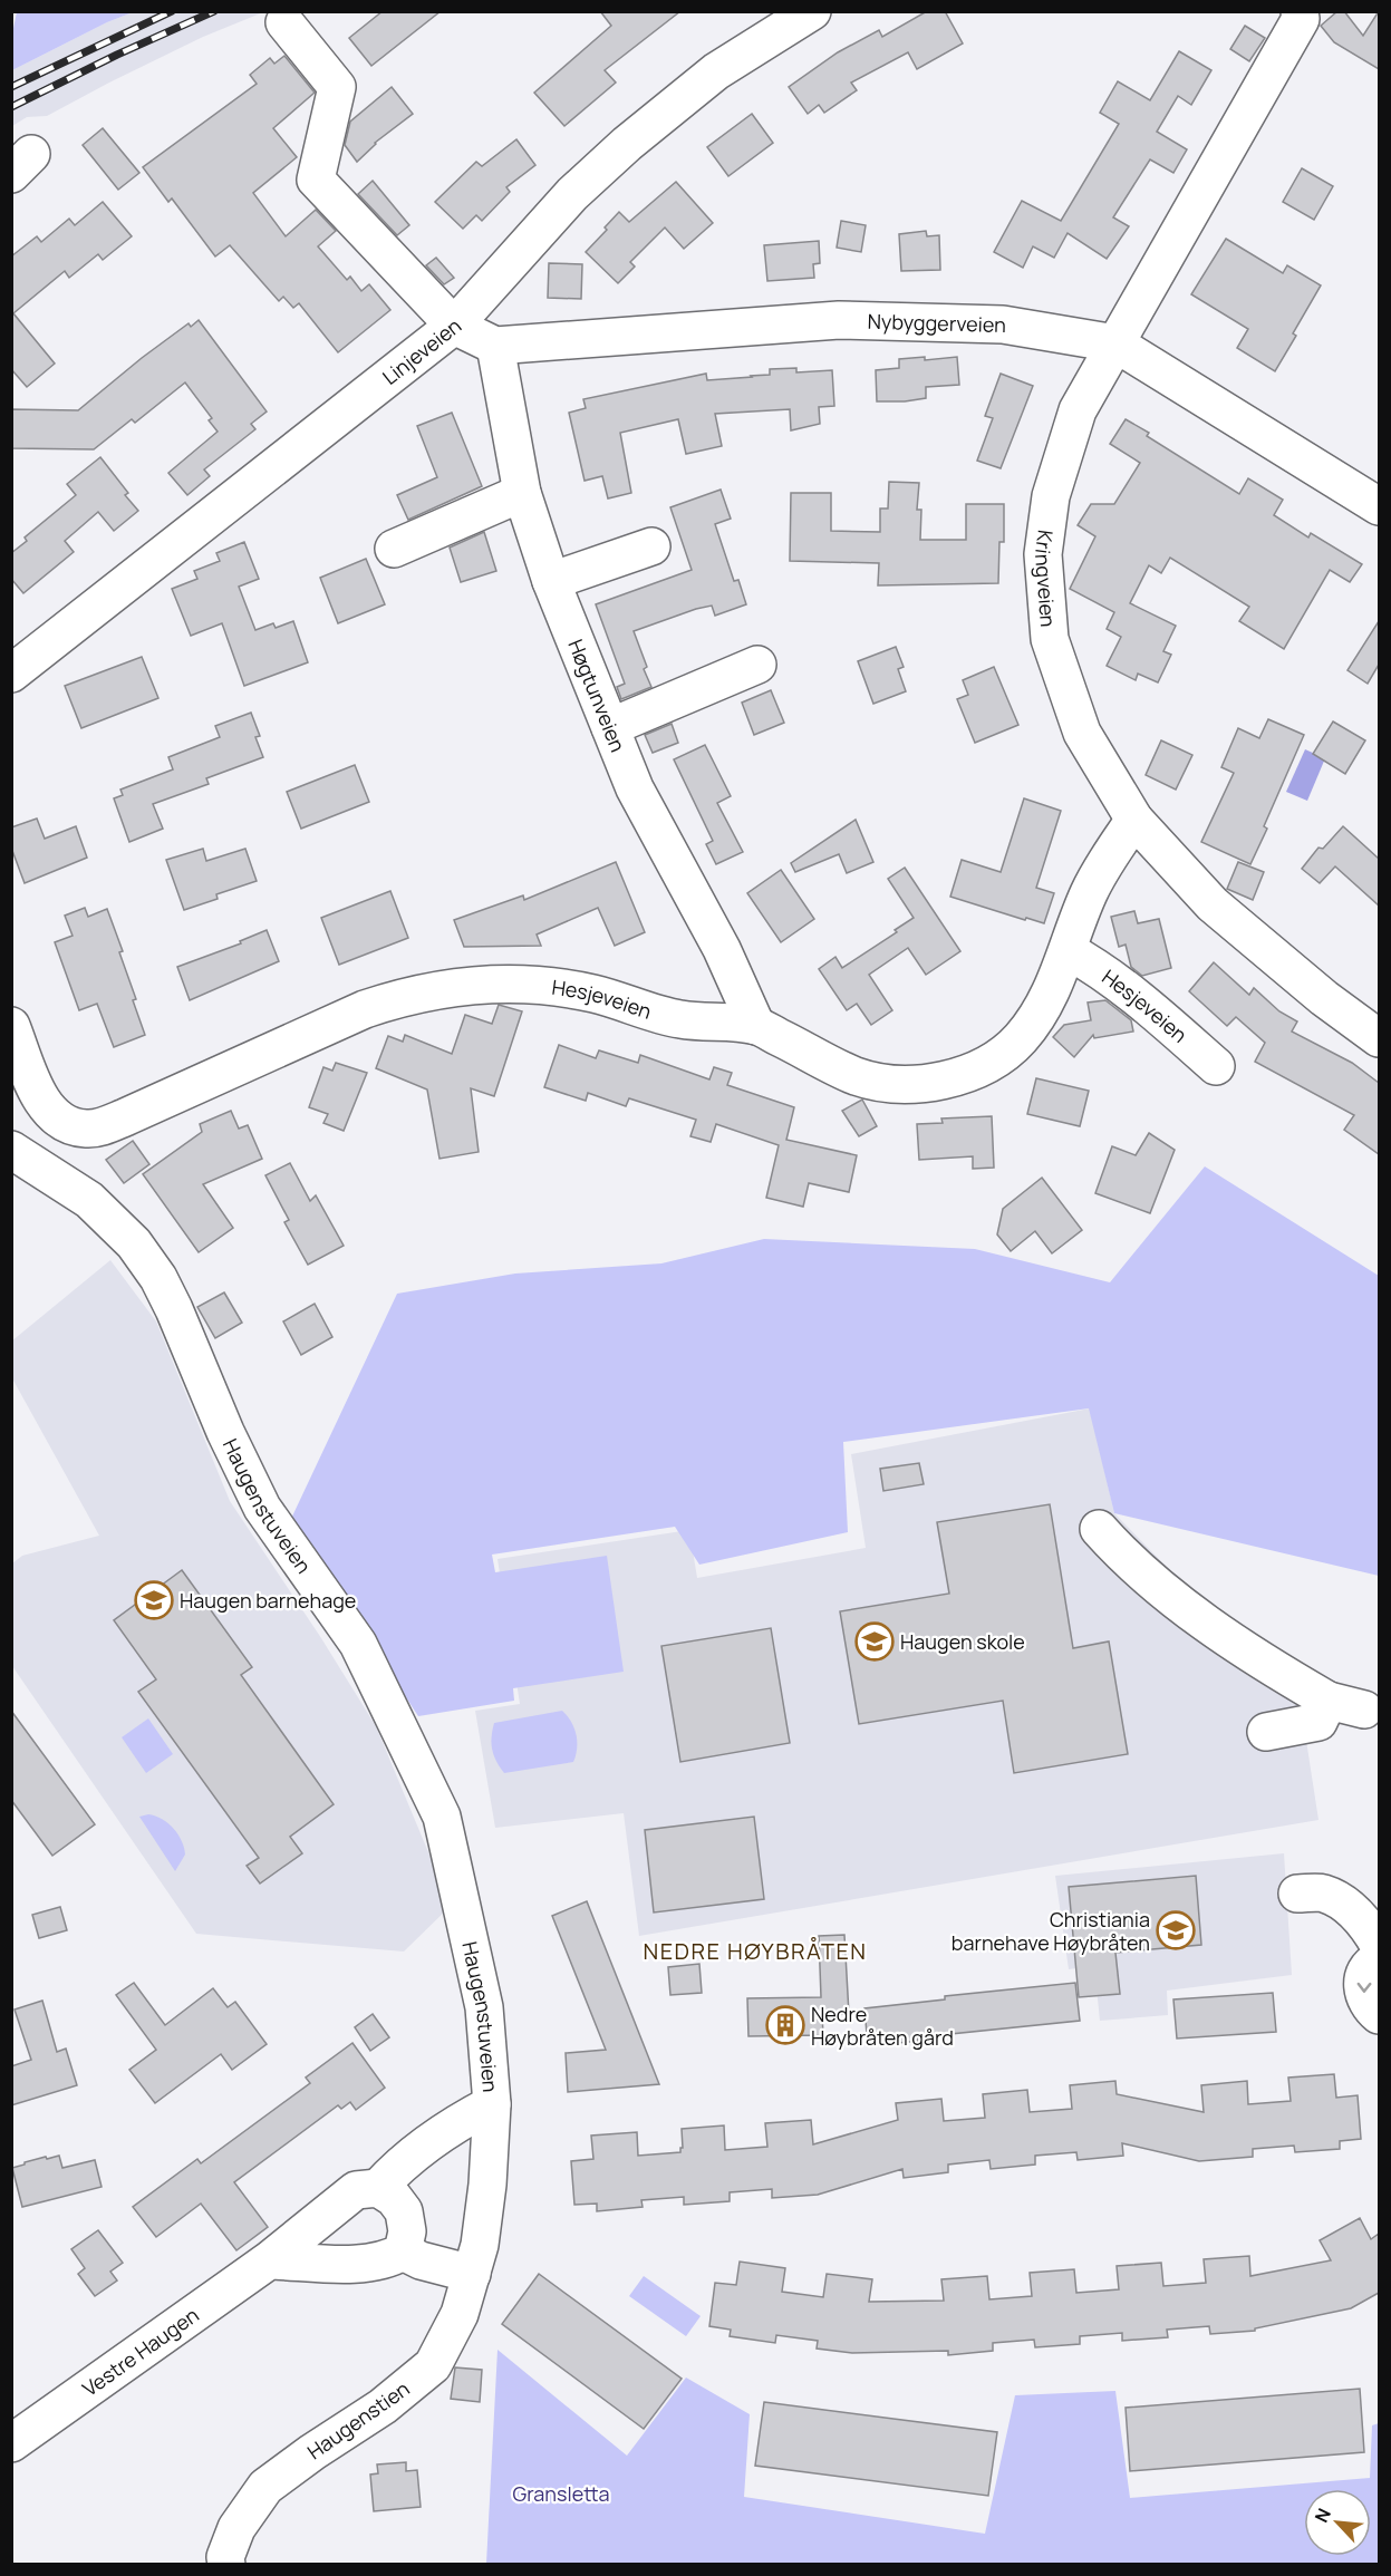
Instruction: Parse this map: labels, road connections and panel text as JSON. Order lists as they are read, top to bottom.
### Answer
{
  "streets": {
    "street": [
      "Nybyggerveien",
      "Linjeveien",
      "Kringveien",
      "Høgtunveien",
      "Hesjeveien",
      "Haugenstuveien",
      "Vestre Haugen",
      "Haugenstien"
    ]
  },
  "crossings": [
    ["Nybyggerveien", "Kringveien"],
    ["Nybyggerveien", "Høgtunveien"],
    ["Kringveien", "Hesjeveien"],
    ["Høgtunveien", "Hesjeveien"],
    ["Haugenstuveien", "Haugenstien"]
  ],
  "districts": ["NEDRE HØYBRÅTEN"],
  "parks": ["Gransletta"],
  "places": {
    "school or university": ["Haugen barnehage", "Haugen skole", "Christiania barnehave Høybråten"],
    "building": ["Nedre Høybråten gård"]
  },
  "north": "top left"
}
